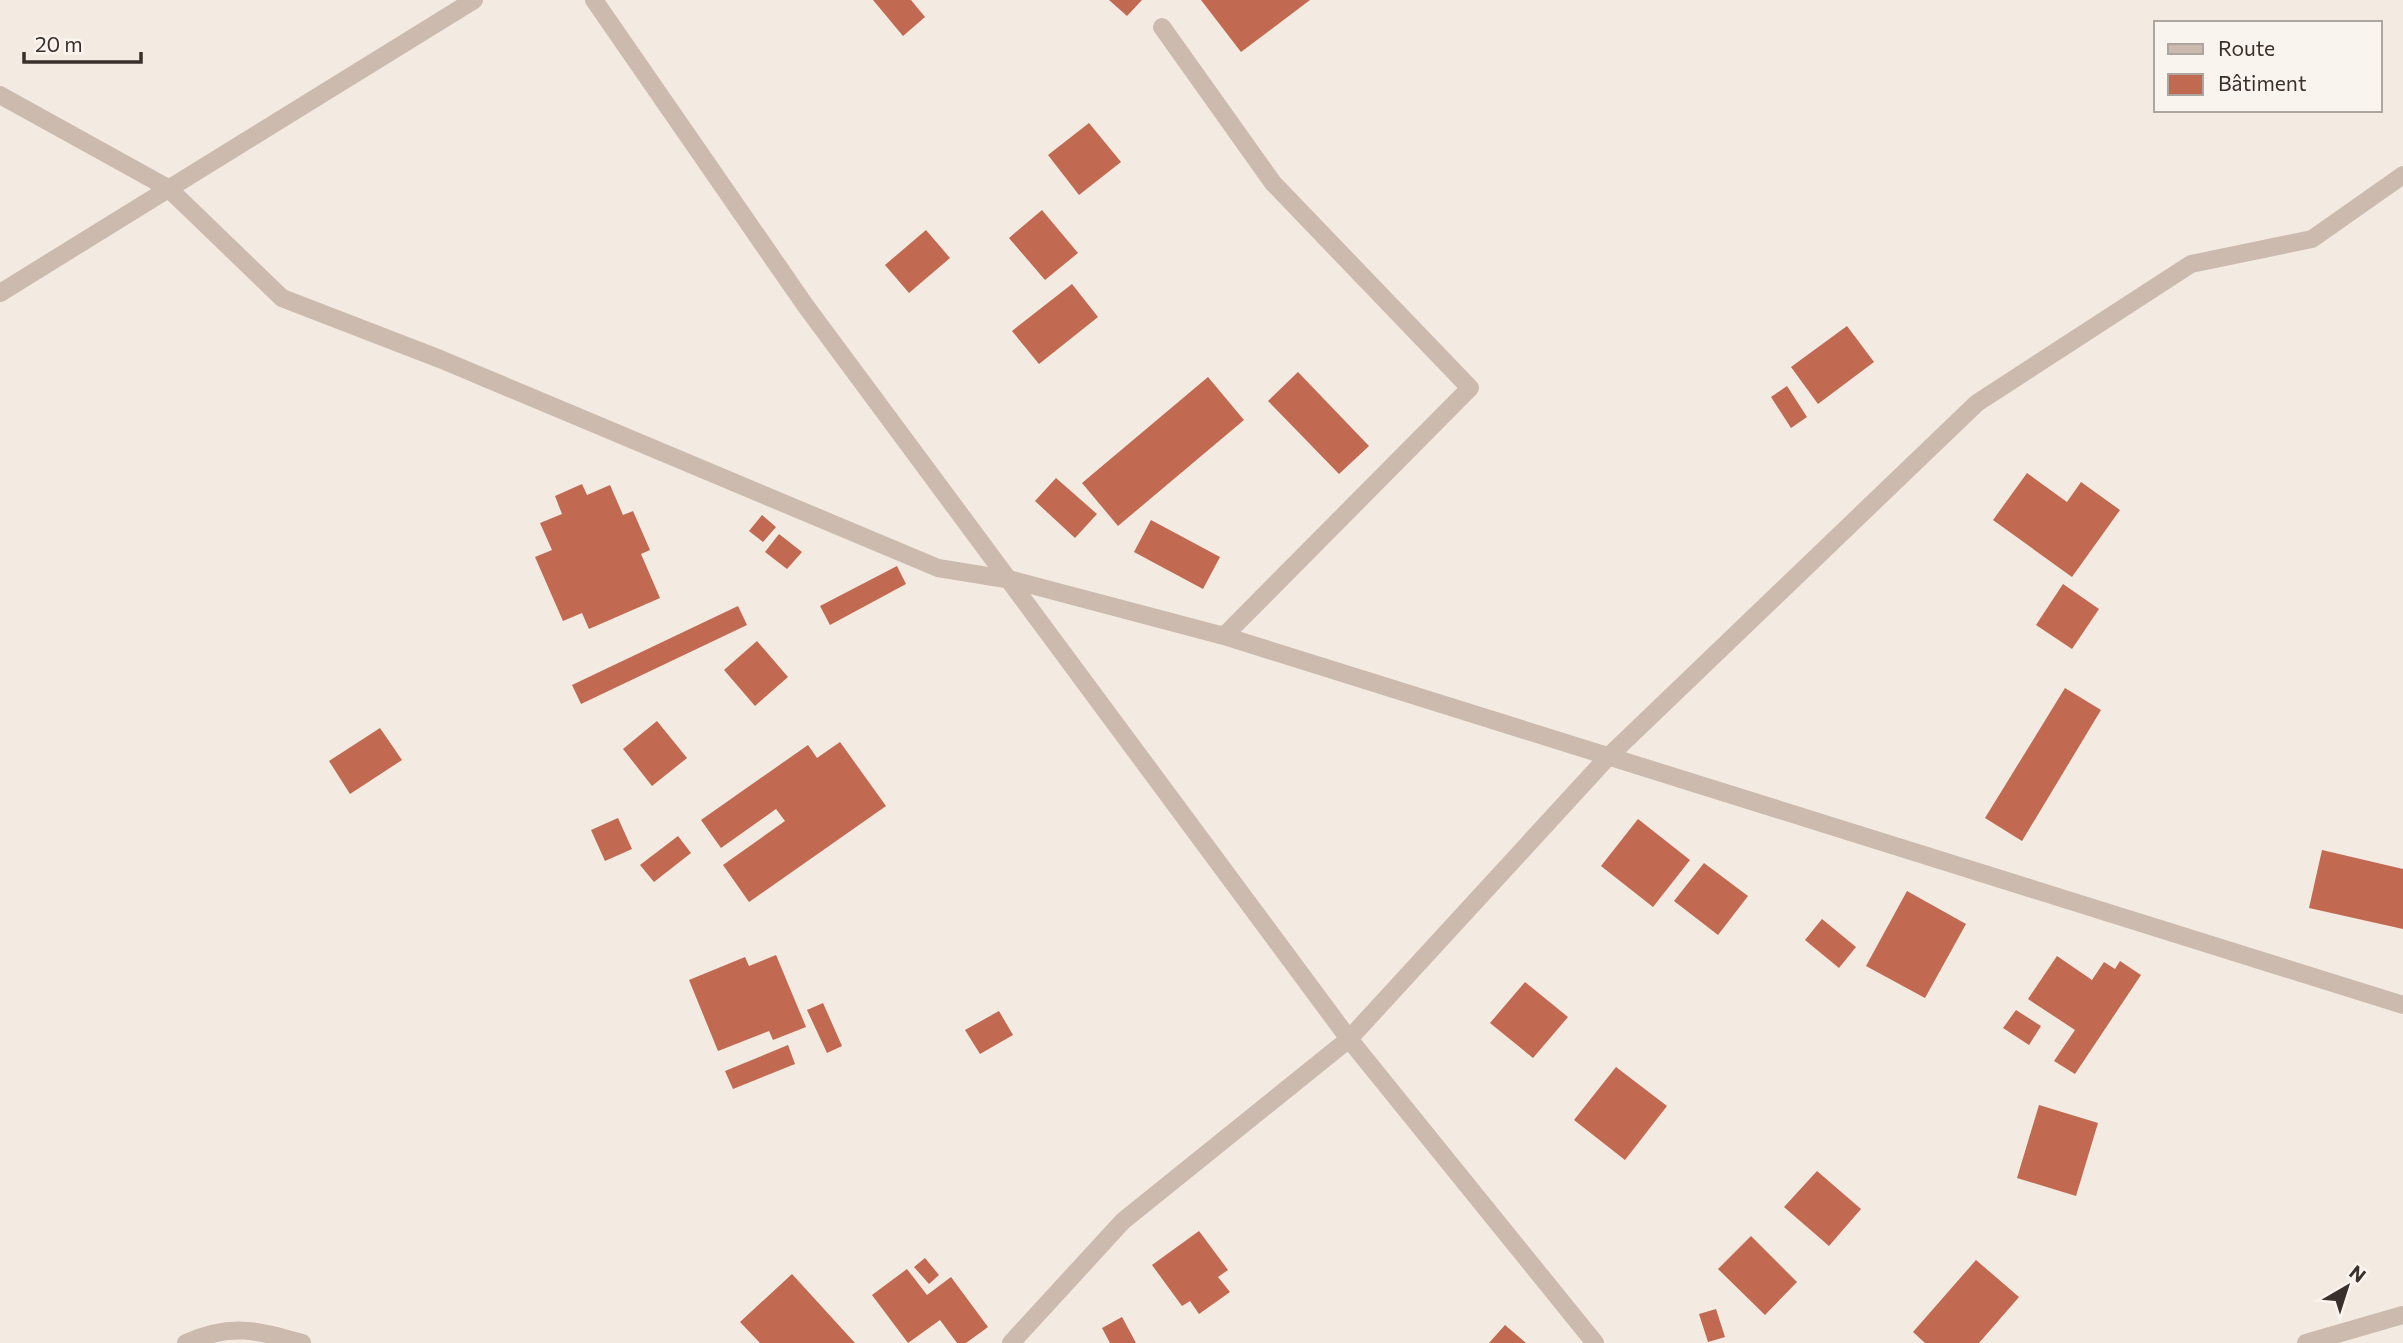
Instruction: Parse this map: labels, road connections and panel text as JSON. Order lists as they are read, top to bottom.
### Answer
{
  "legend": ["Route", "Bâtiment"],
  "scale_bar": "20 m",
  "north": "top right"
}
